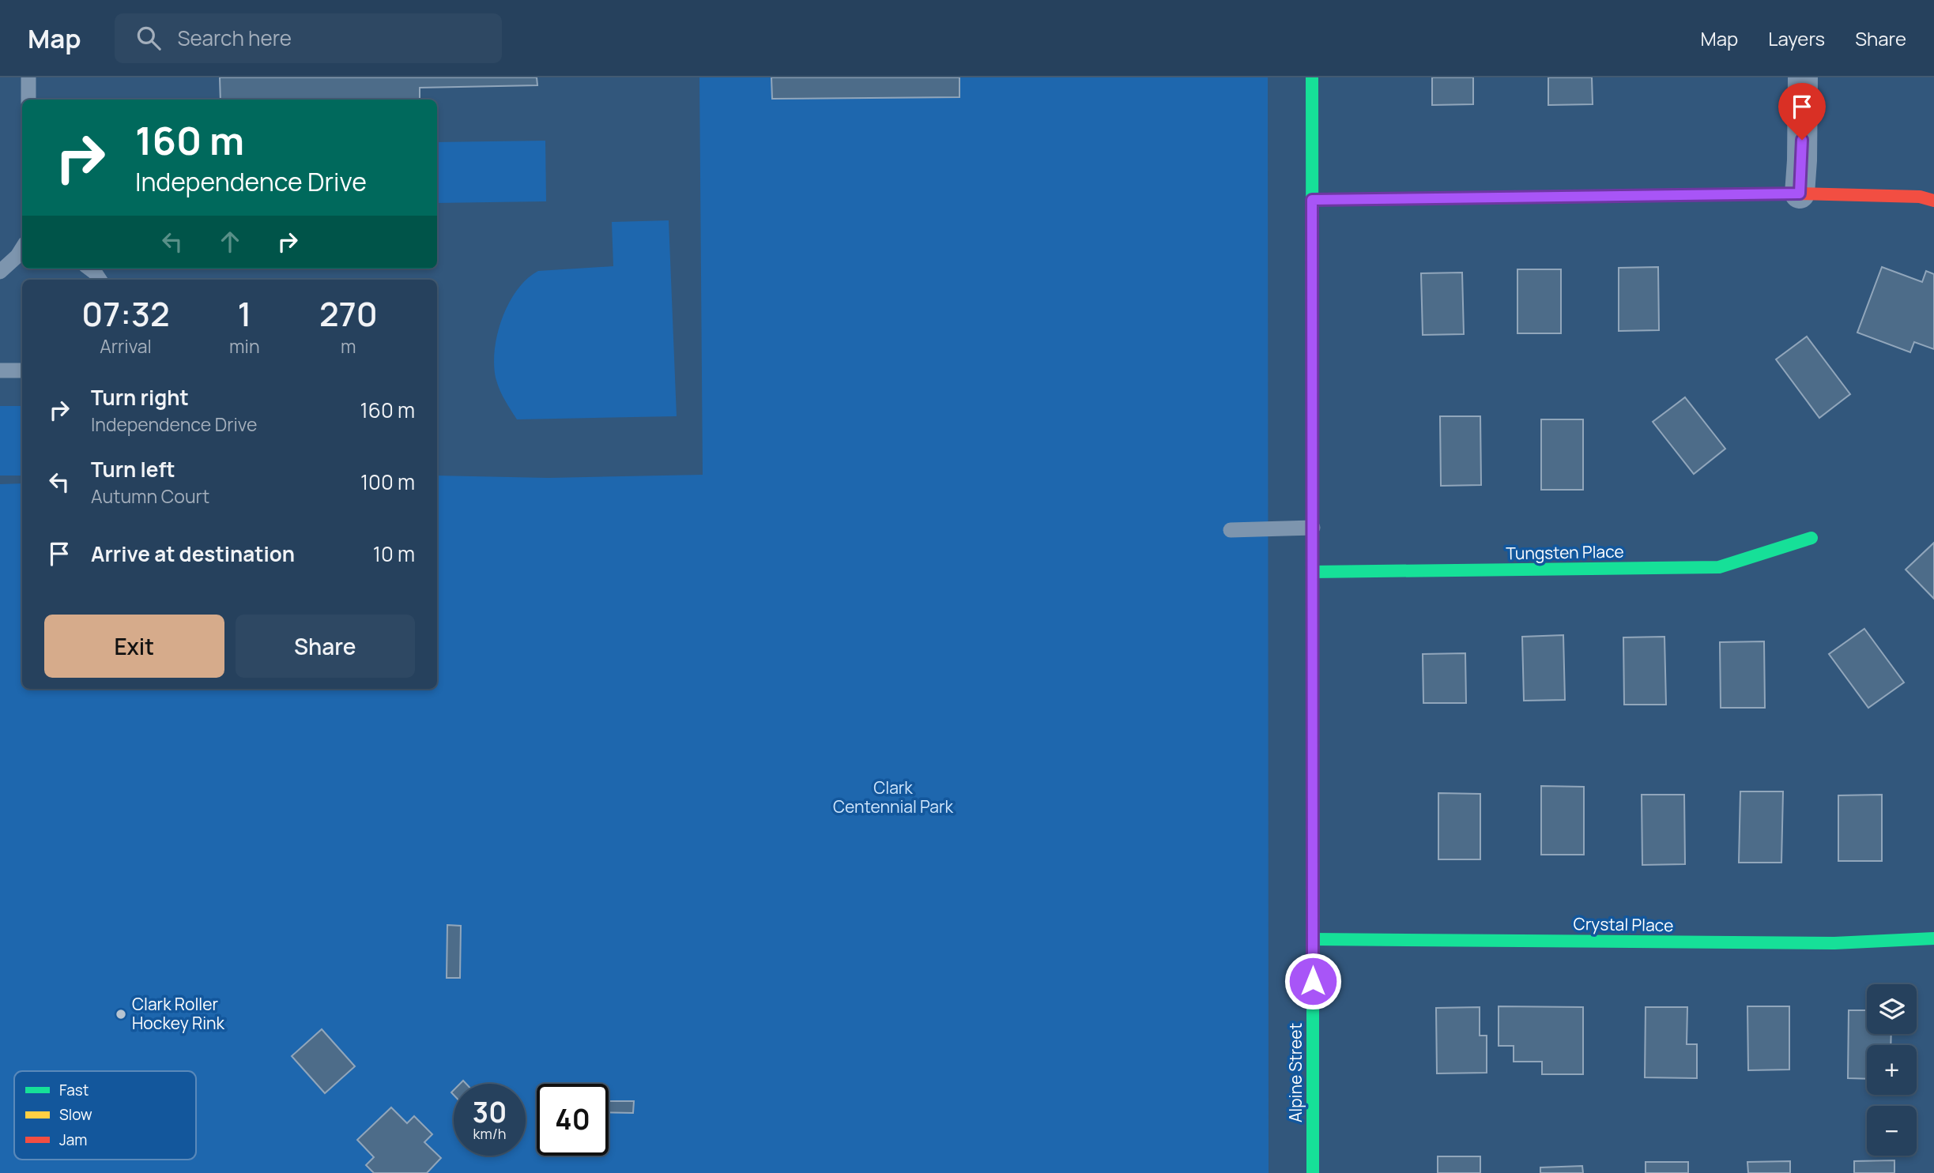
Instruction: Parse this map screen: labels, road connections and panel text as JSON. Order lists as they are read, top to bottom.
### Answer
{
  "streets": {
    "street": ["Tungsten Place", "Crystal Place", "Alpine Street"]
  },
  "crossings": [
    ["Tungsten Place", "Alpine Street"],
    ["Crystal Place", "Alpine Street"]
  ],
  "parks": ["Clark Centennial Park"],
  "places": ["Clark Roller Hockey Rink"],
  "legend": ["Fast", "Slow", "Jam"],
  "page": {
    "header": "Map",
    "search": "Search here",
    "nav": ["Map", "Layers", "Share"],
    "turn": ["160 m", "Independence Drive"],
    "eta": [
      "07:32",
      "Arrival",
      "1",
      "min",
      "270",
      "m"
    ],
    "list": [
      {
        "name": "Turn right",
        "note": "Independence Drive",
        "value": "160 m"
      },
      {
        "name": "Turn left",
        "note": "Autumn Court",
        "value": "100 m"
      },
      {
        "name": "Arrive at destination",
        "value": "10 m"
      }
    ],
    "buttons": ["Exit", "Share"],
    "map_buttons": ["+", "−"],
    "speed": "30 km/h",
    "limit": "40"
  }
}
